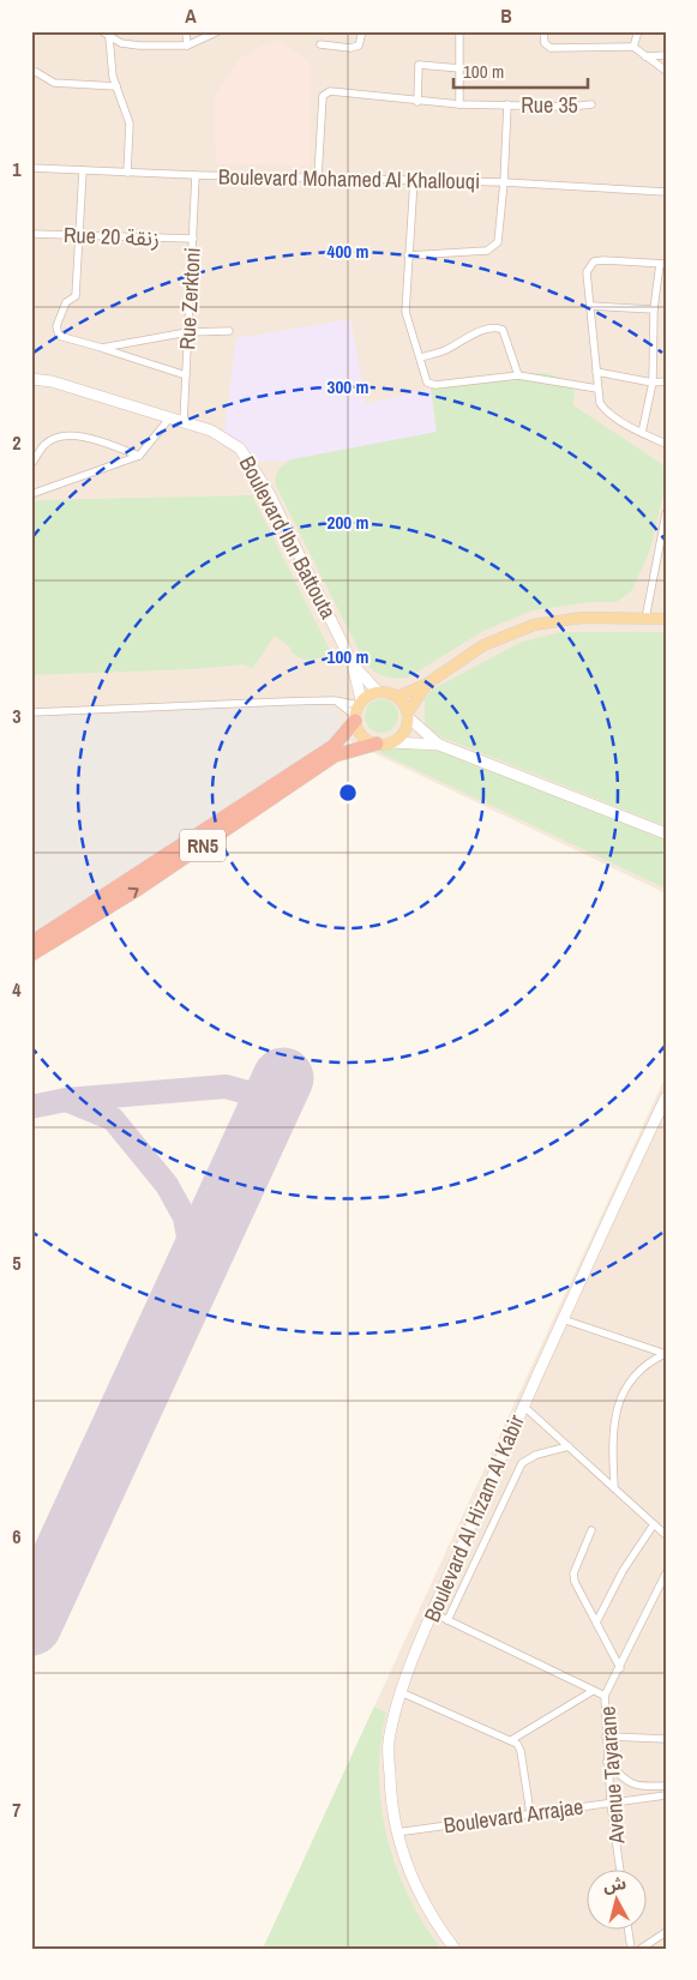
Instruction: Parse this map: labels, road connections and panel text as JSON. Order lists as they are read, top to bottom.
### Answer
{
  "streets": {
    "highway": ["RN5"],
    "main road": ["Boulevard Ibn Battouta", "Boulevard Al Hizam Al Kabir"],
    "street": [
      "Rue 35",
      "Boulevard Mohamed Al Khallouqi",
      "Rue 20 زنقة",
      "Rue Zerktoni",
      "Avenue Tayarane",
      "Boulevard Arrajae"
    ]
  },
  "crossings": [
    ["Rue 35", "Boulevard Mohamed Al Khallouqi"],
    ["Boulevard Mohamed Al Khallouqi", "Rue Zerktoni"],
    ["Rue 20 زنقة", "Rue Zerktoni"],
    ["Rue Zerktoni", "Boulevard Ibn Battouta"],
    ["Boulevard Al Hizam Al Kabir", "Boulevard Arrajae"],
    ["Avenue Tayarane", "Boulevard Arrajae"]
  ],
  "scale_bar": "100 m",
  "north": "top",
  "grid": {
    "columns": ["A", "B"],
    "rows": [
      "1",
      "2",
      "3",
      "4",
      "5",
      "6",
      "7"
    ]
  },
  "rings": [
    "400 m",
    "300 m",
    "200 m",
    "100 m"
  ]
}
